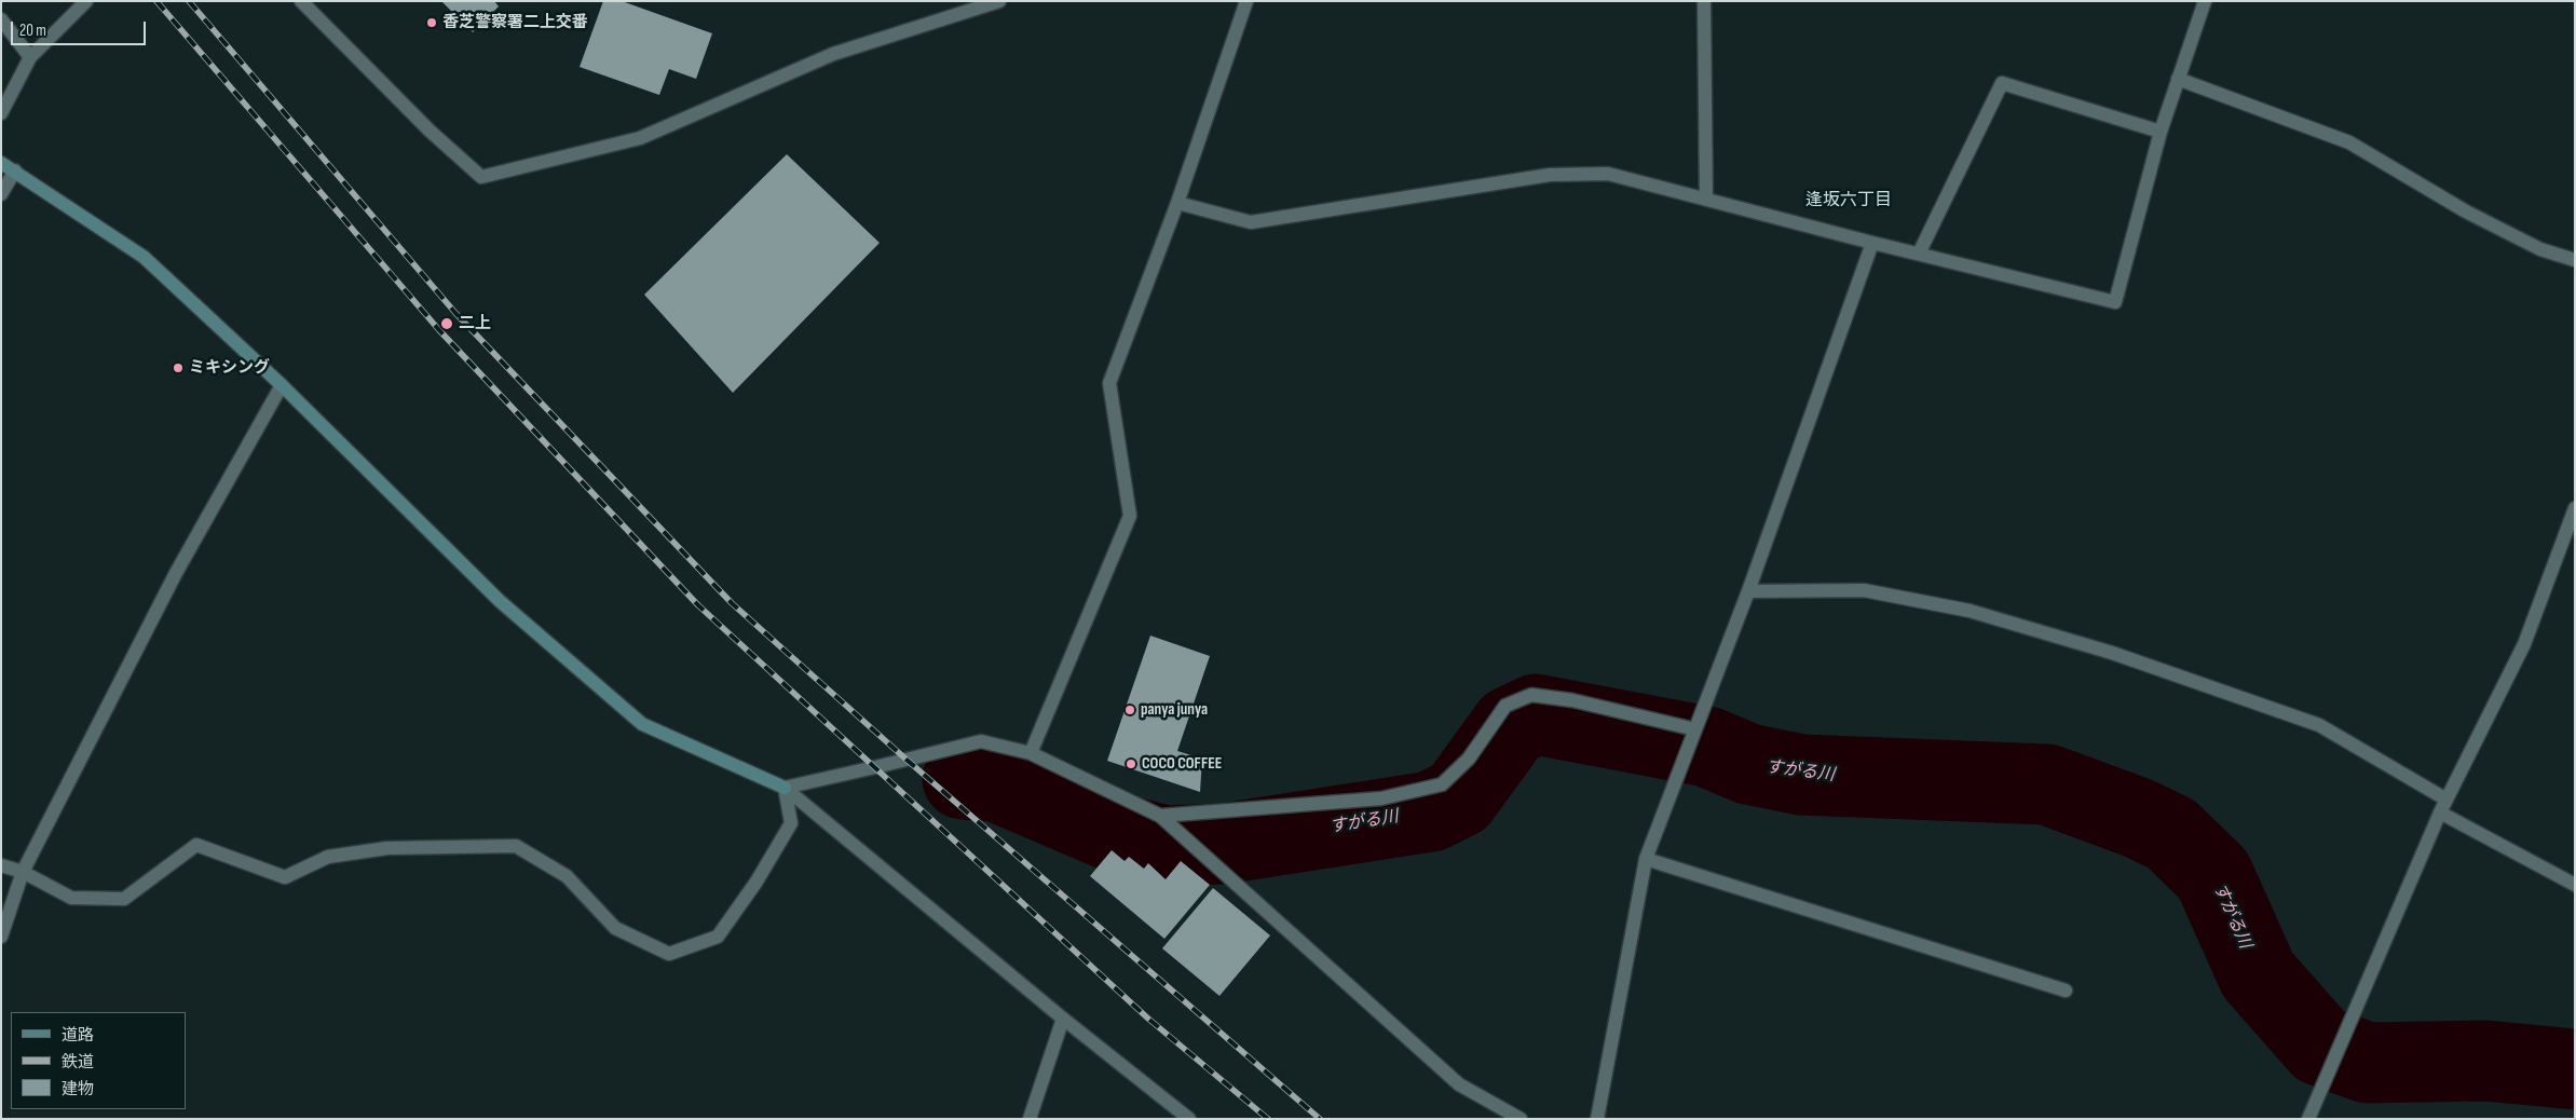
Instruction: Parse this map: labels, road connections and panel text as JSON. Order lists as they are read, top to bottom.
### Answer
{
  "districts": ["逢坂六丁目"],
  "water": ["すがる川"],
  "places": [
    "香芝警察署二上交番",
    "二上",
    "ミキシング",
    "panya junya",
    "COCO COFFEE"
  ],
  "legend": ["道路", "鉄道", "建物"],
  "scale_bar": "20 m"
}
